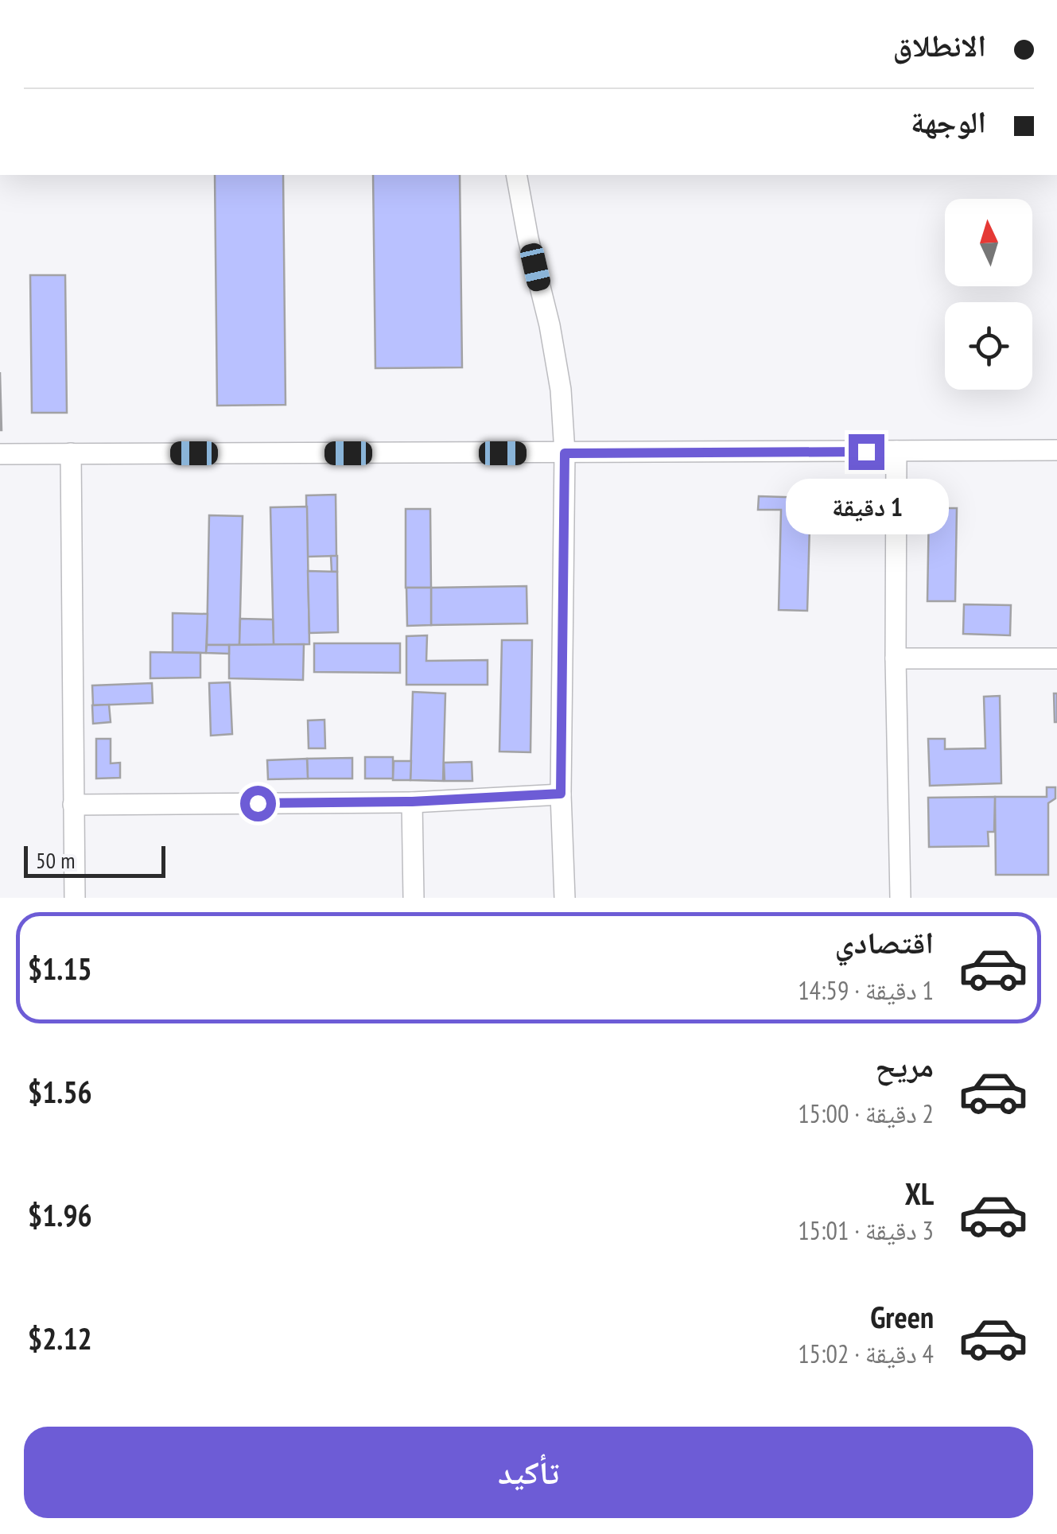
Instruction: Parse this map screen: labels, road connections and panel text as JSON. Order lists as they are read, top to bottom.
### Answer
{
  "scale_bar": "50 m",
  "north": "top",
  "page": {
    "banner": ["الانطلاق", "الوجهة"],
    "bubble": "1 دقيقة",
    "scale": "50 m",
    "list": [
      {
        "name": "اقتصادي",
        "note": "1 دقيقة · 14:59",
        "value": "$1.15"
      },
      {
        "name": "مريح",
        "note": "2 دقيقة · 15:00",
        "value": "$1.56"
      },
      {
        "name": "XL",
        "note": "3 دقيقة · 15:01",
        "value": "$1.96"
      },
      {
        "name": "Green",
        "note": "4 دقيقة · 15:02",
        "value": "$2.12"
      }
    ],
    "buttons": "تأكيد"
  }
}
